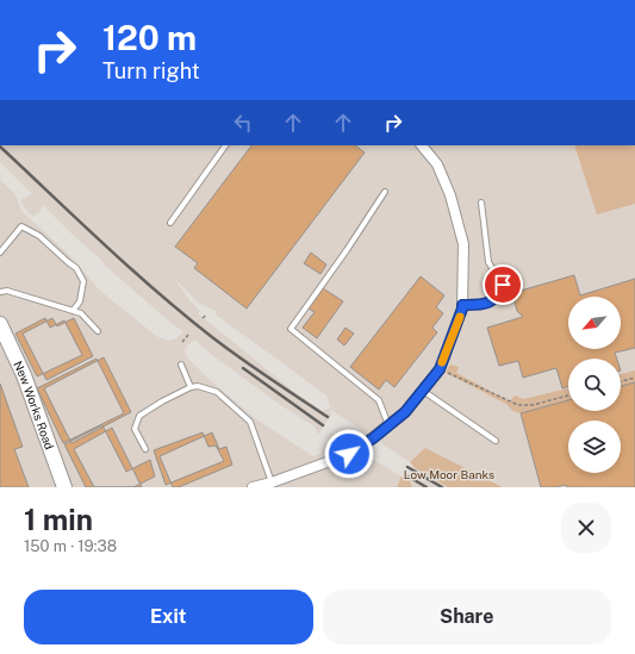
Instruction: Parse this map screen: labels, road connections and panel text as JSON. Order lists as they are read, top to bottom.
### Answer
{
  "streets": {
    "street": ["New Works Road"]
  },
  "parks": ["Low Moor Banks"],
  "north": "bottom left",
  "page": {
    "turn": ["120 m", "Turn right"],
    "heading": ["1 min", "150 m · 19:38"],
    "buttons": ["Exit", "Share"]
  }
}
